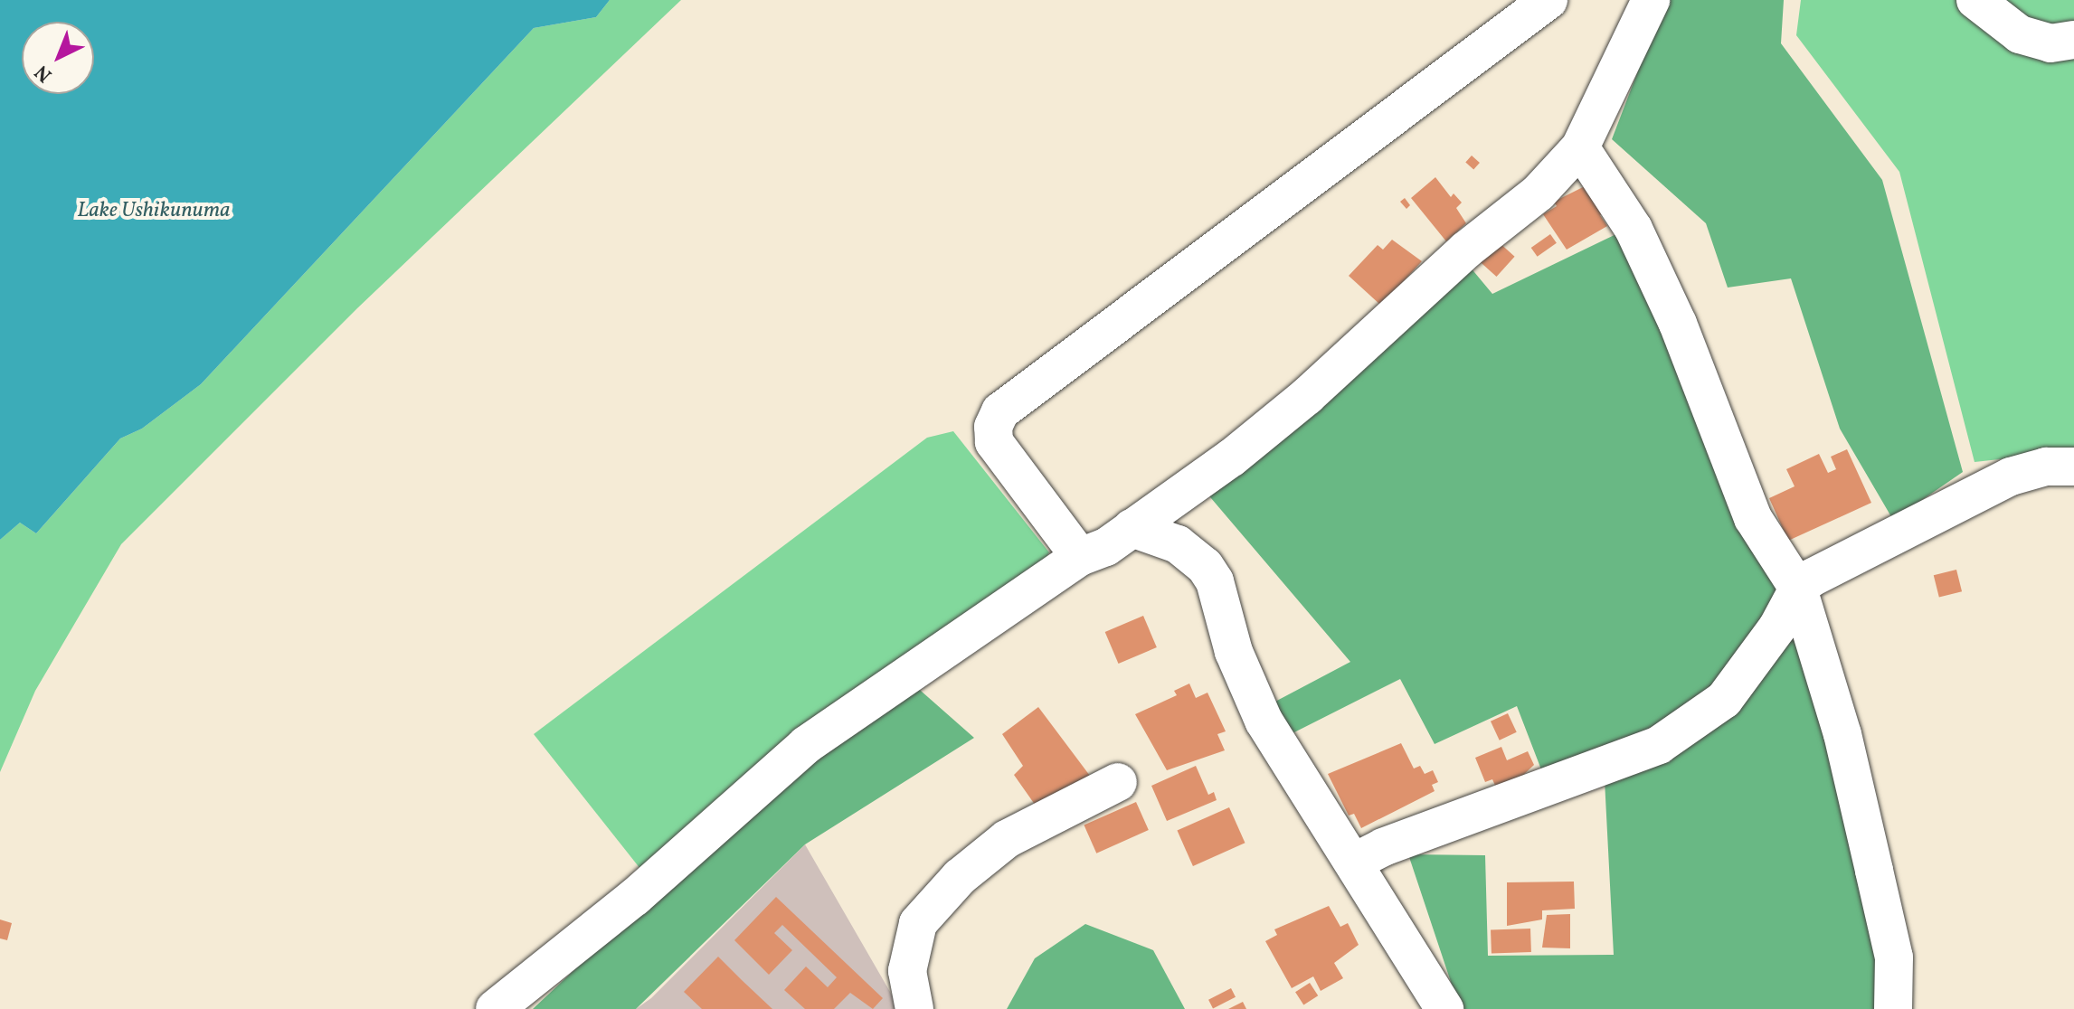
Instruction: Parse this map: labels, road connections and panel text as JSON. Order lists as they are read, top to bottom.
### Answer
{
  "water": ["Lake Ushikunuma"],
  "north": "bottom left"
}
